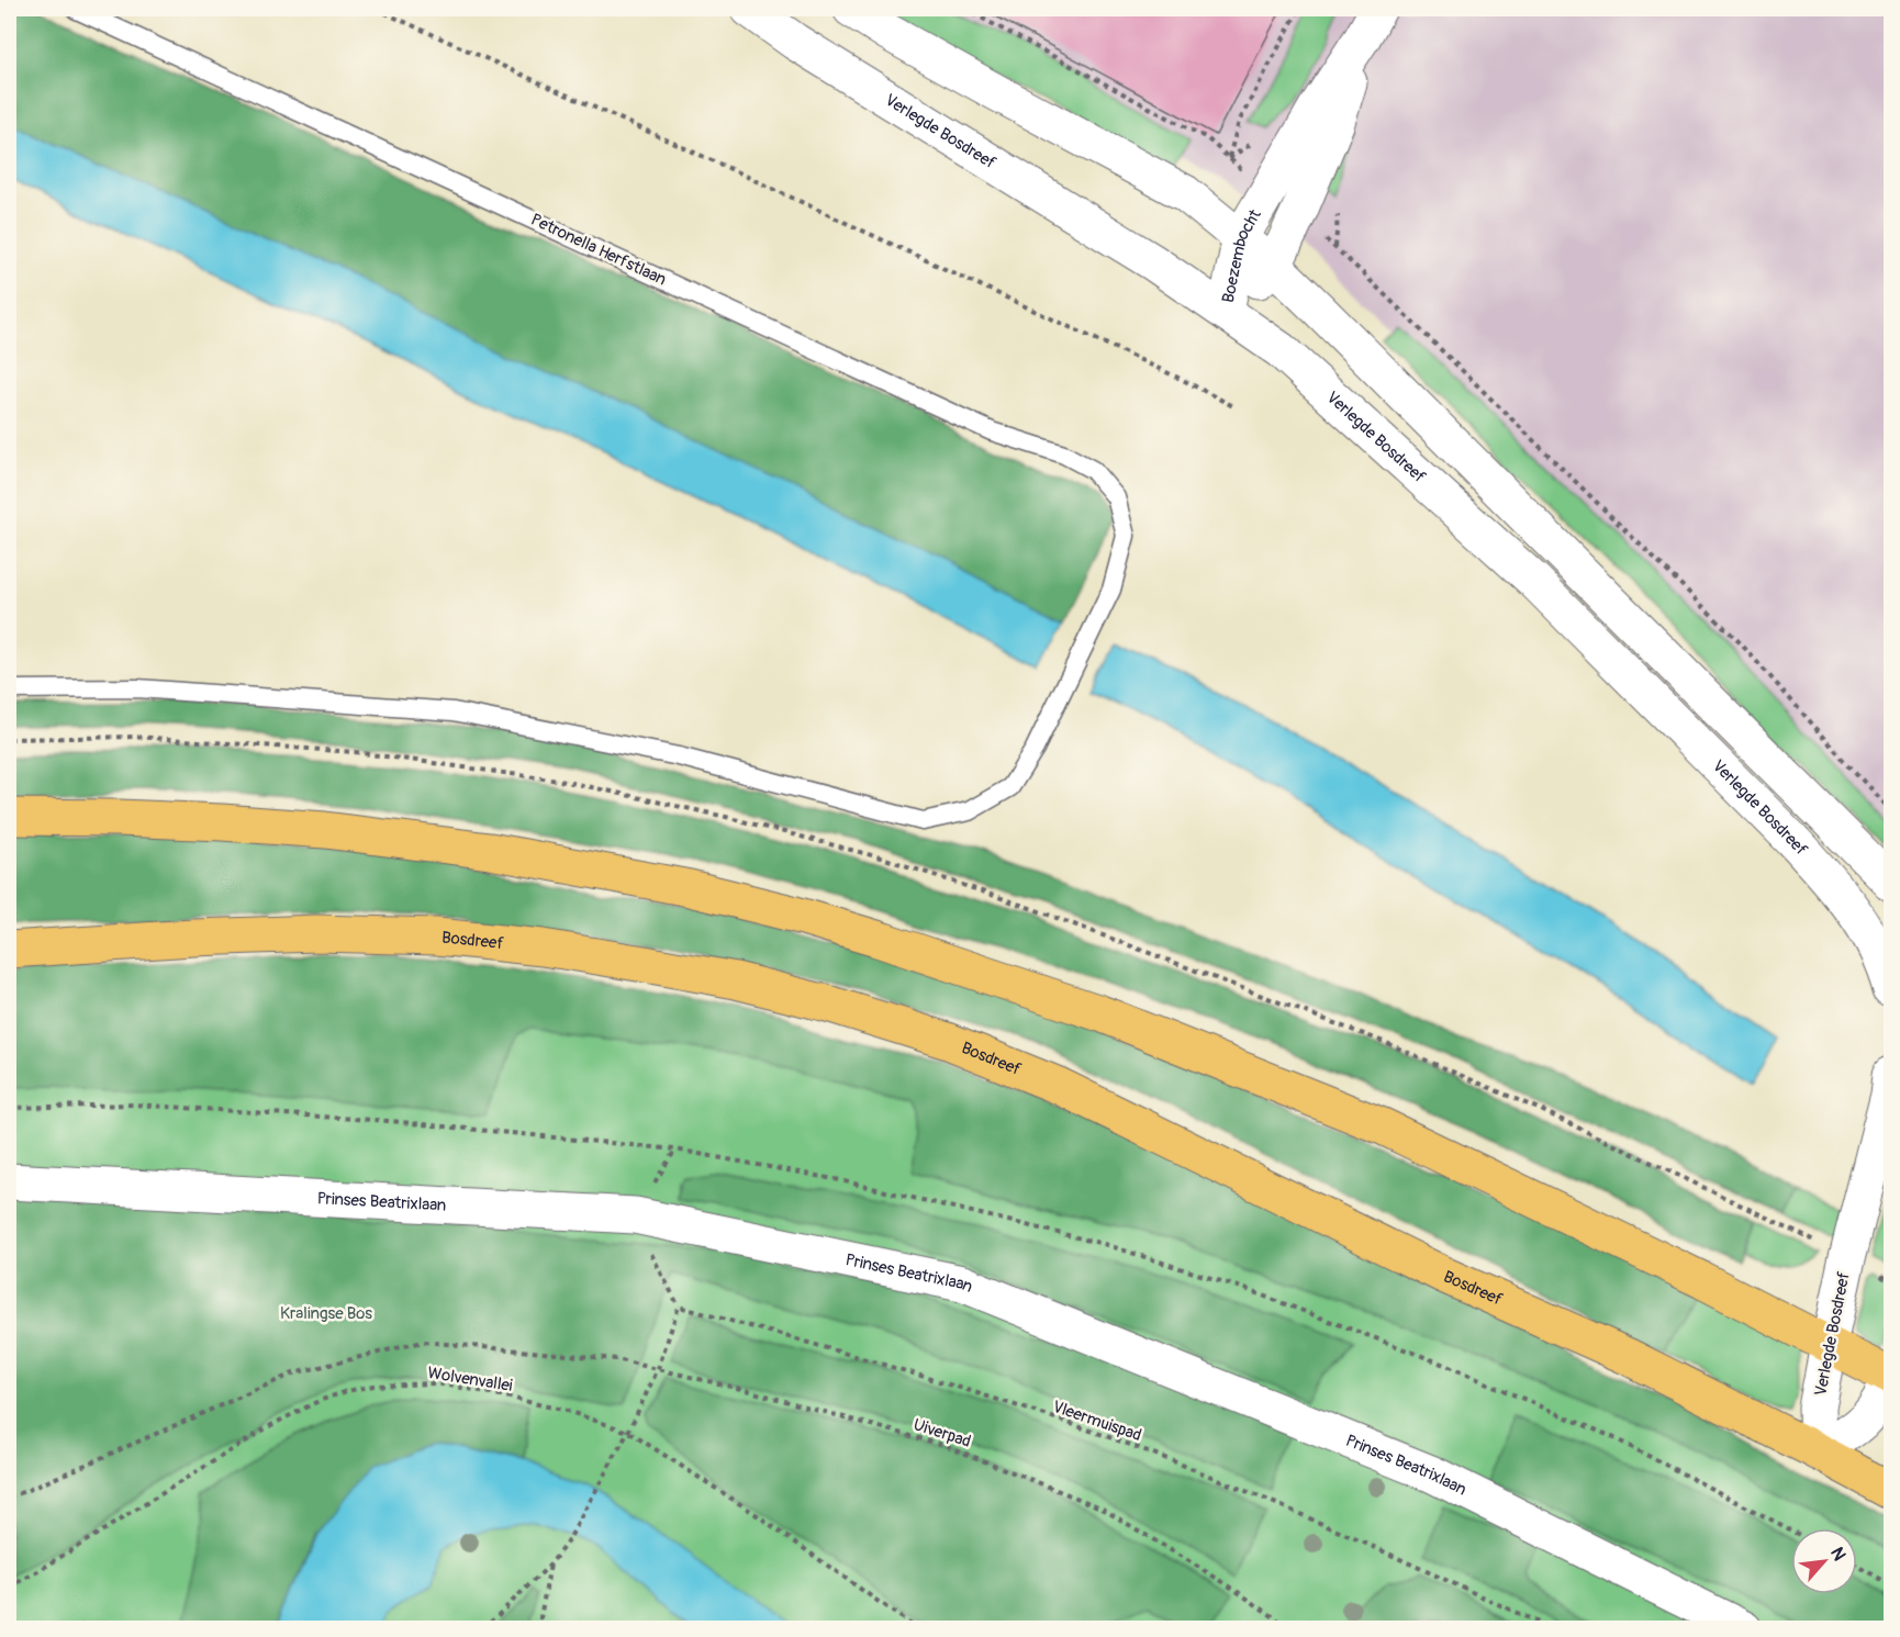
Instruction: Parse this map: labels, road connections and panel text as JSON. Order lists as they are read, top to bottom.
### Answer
{
  "streets": {
    "highway": ["Bosdreef"],
    "street": ["Verlegde Bosdreef", "Boezembocht", "Prinses Beatrixlaan"],
    "lane": ["Petronella Herfstlaan"],
    "path": ["Wolvenvallei", "Vleermuispad", "Uiverpad"]
  },
  "crossings": [
    ["Verlegde Bosdreef", "Boezembocht"],
    ["Verlegde Bosdreef", "Bosdreef"]
  ],
  "parks": ["Kralingse Bos"],
  "north": "top right"
}
